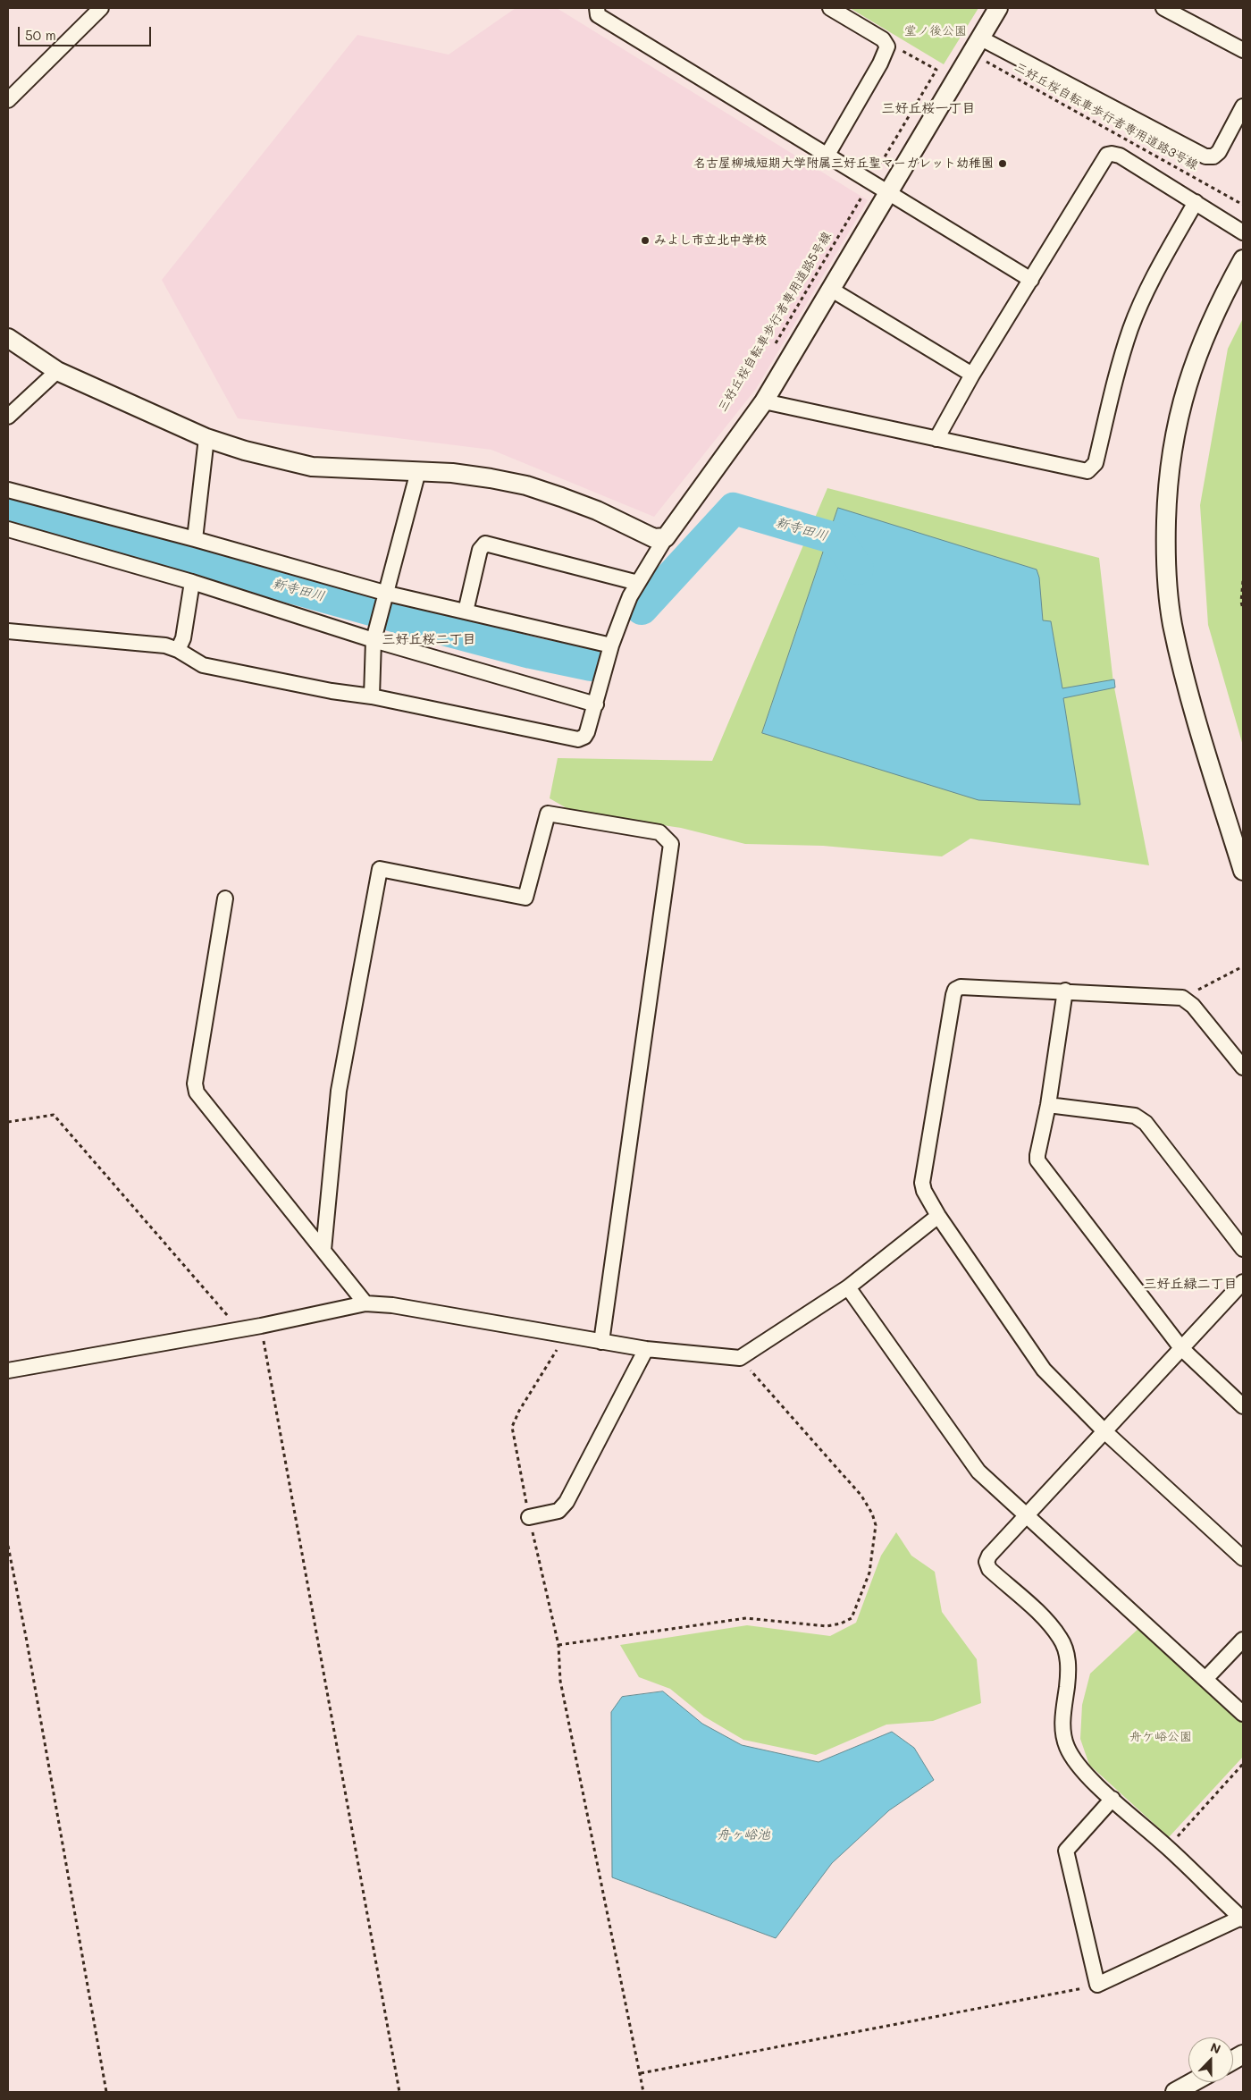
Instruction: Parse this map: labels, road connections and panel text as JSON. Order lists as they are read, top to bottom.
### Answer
{
  "streets": {
    "path": ["三好丘桜自転車歩行者専用道路3号線", "三好丘桜自転車歩行者専用道路5号線"]
  },
  "districts": ["三好丘桜一丁目", "三好丘桜二丁目", "三好丘緑二丁目"],
  "water": ["新寺田川", "舟ヶ峪池"],
  "parks": ["堂ノ後公園", "舟ケ峪公園"],
  "places": ["名古屋柳城短期大学附属三好丘聖マーガレット幼稚園", "みよし市立北中学校"],
  "scale_bar": "50 m",
  "north": "top"
}
